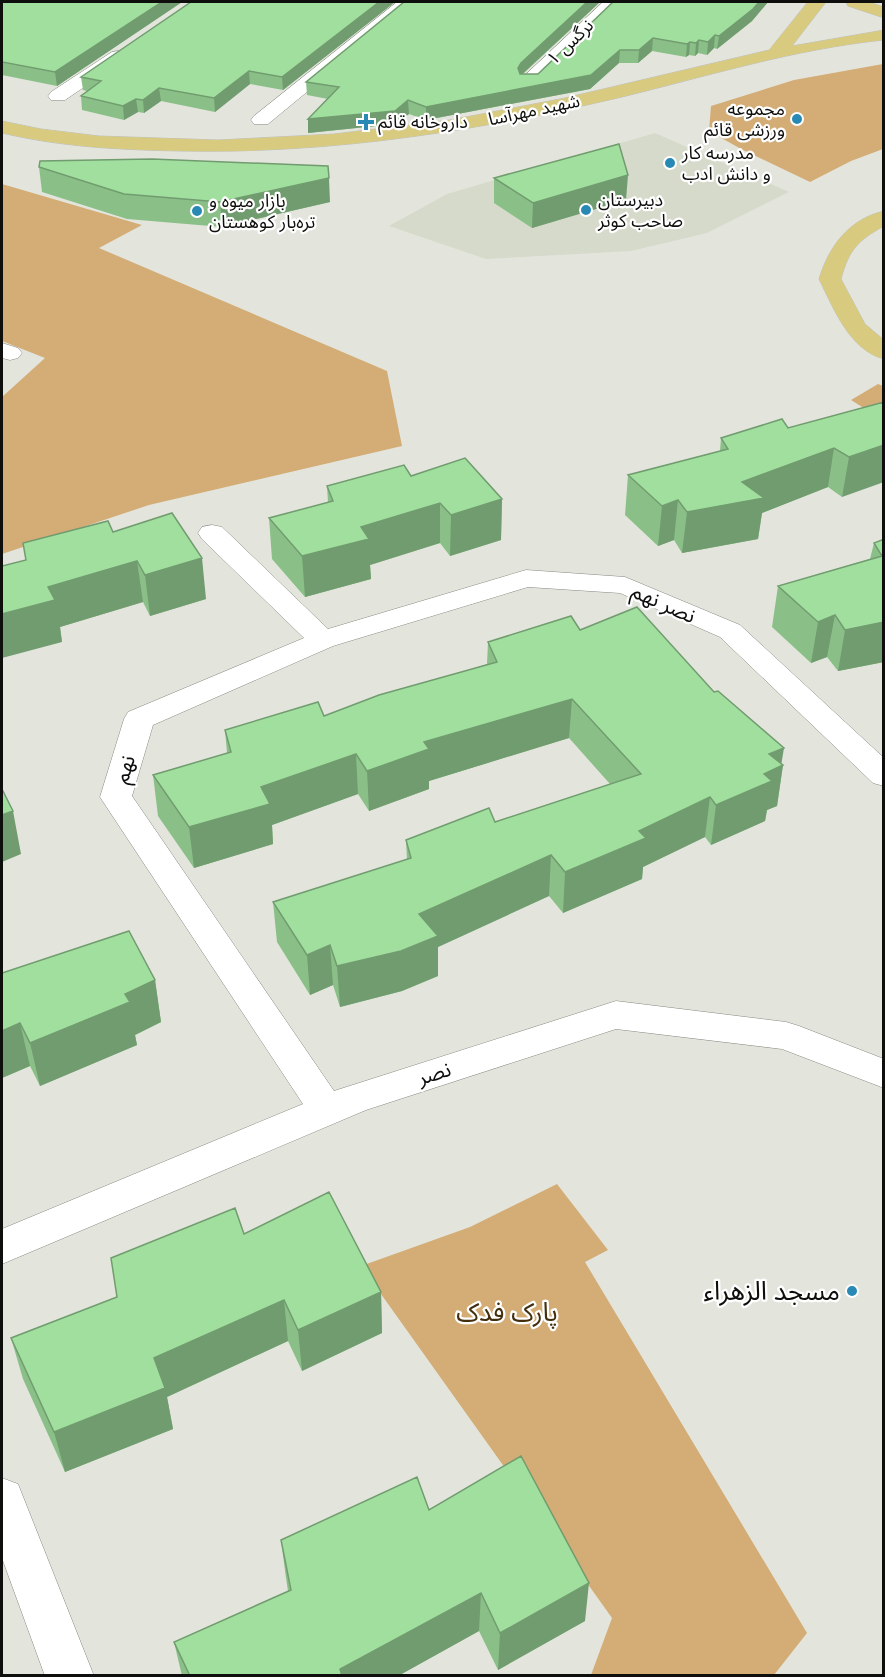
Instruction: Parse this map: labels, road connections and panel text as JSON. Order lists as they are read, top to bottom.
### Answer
{
  "streets": {
    "main road": ["شهید مهرآسا"],
    "street": [
      "نرگس ۱",
      "نصر نهم",
      "نهم",
      "نصر"
    ]
  },
  "crossings": [
    ["نصر نهم", "نهم"],
    ["نهم", "نصر"]
  ],
  "parks": ["پارک فدک"],
  "places": {
    "other": [
      "مجموعه ورزشی قائم",
      "مدرسه کار و دانش ادب",
      "دبيرستان صاحب كوثر",
      "بازار میوه و تره‌بار کوهستان",
      "مسجد الزهراء"
    ],
    "health": ["داروخانه قائم"]
  }
}
